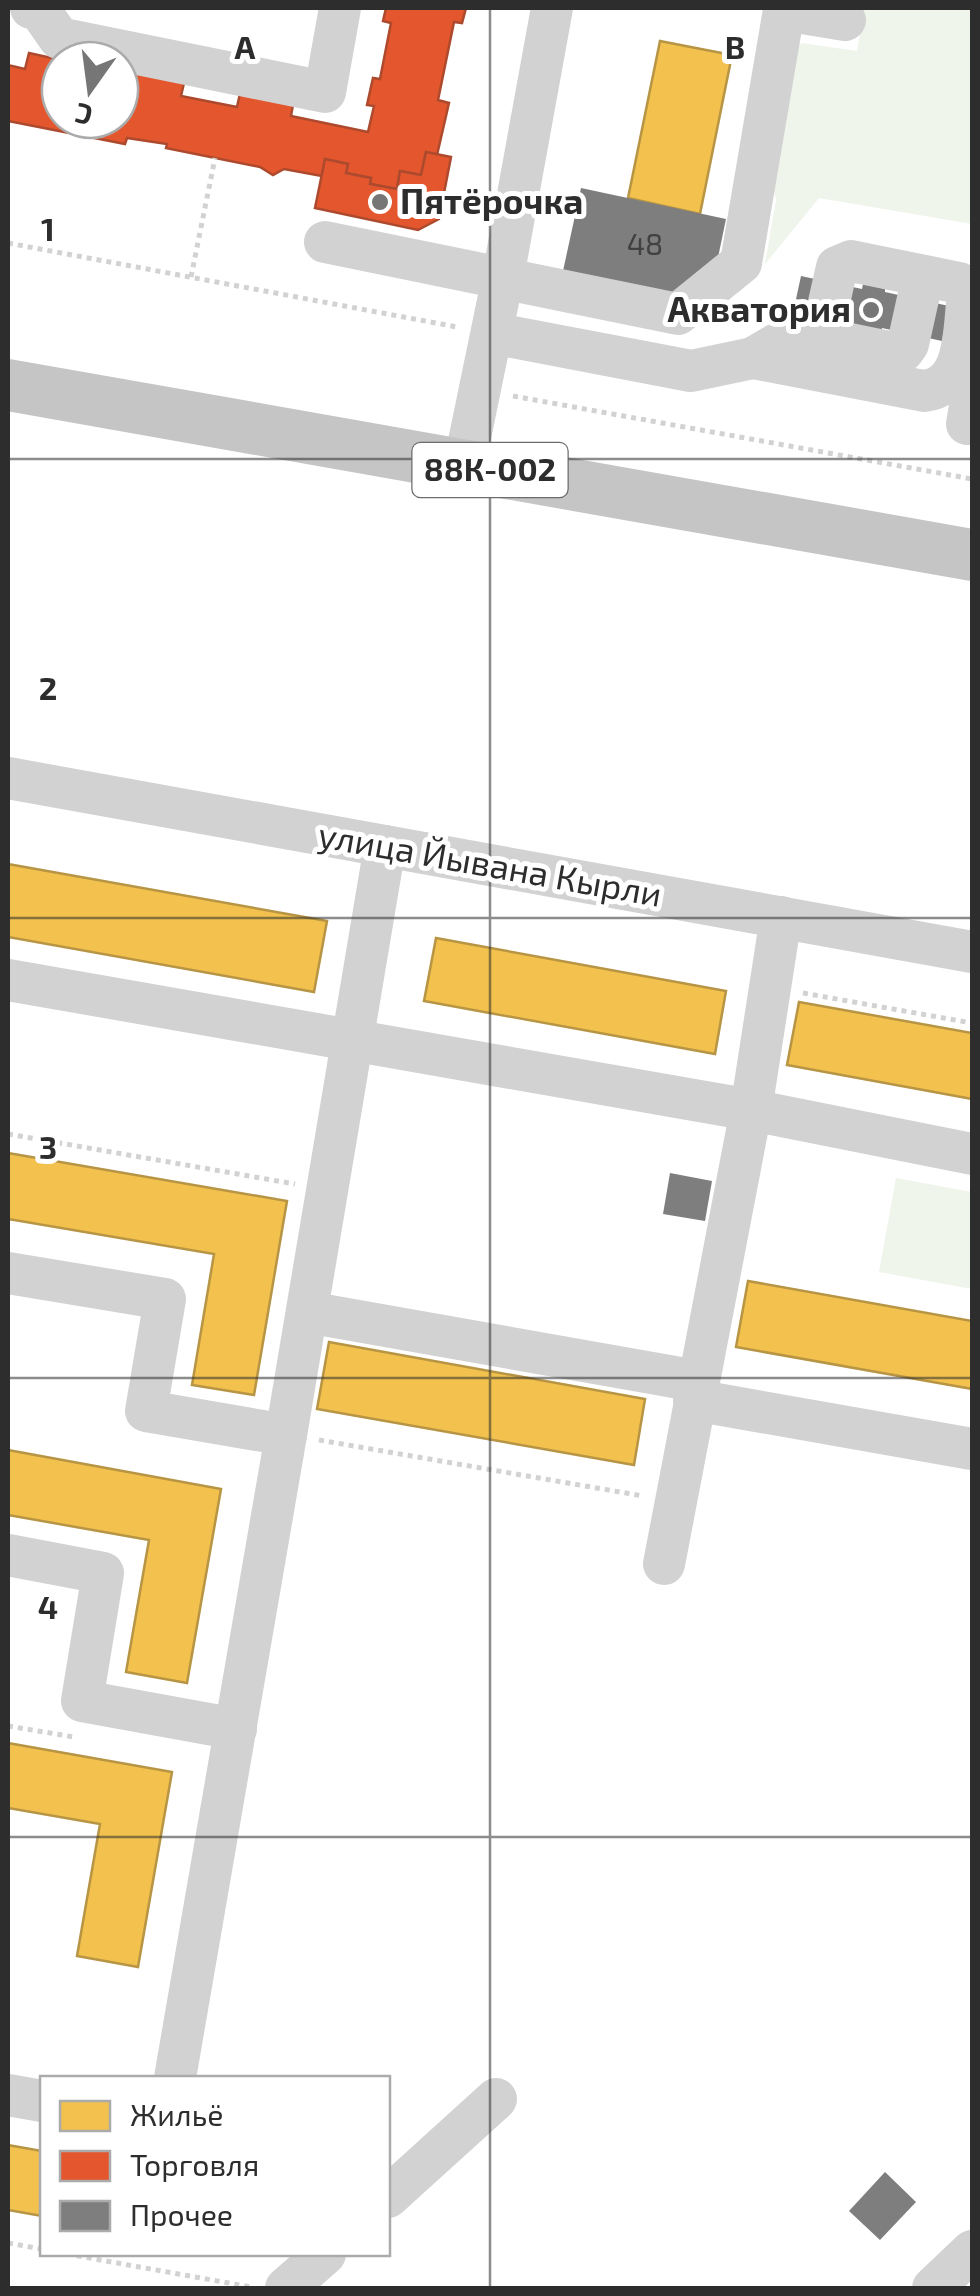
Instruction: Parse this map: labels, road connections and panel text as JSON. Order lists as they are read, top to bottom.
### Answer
{
  "streets": {
    "main road": ["88К-002"],
    "street": ["улица Йывана Кырли"]
  },
  "places": ["Пятёрочка", "Акватория"],
  "house_numbers": ["48"],
  "legend": ["Жильё", "Торговля", "Прочее"],
  "north": "bottom",
  "grid": {
    "columns": ["A", "B"],
    "rows": [
      "1",
      "2",
      "3",
      "4"
    ]
  }
}
